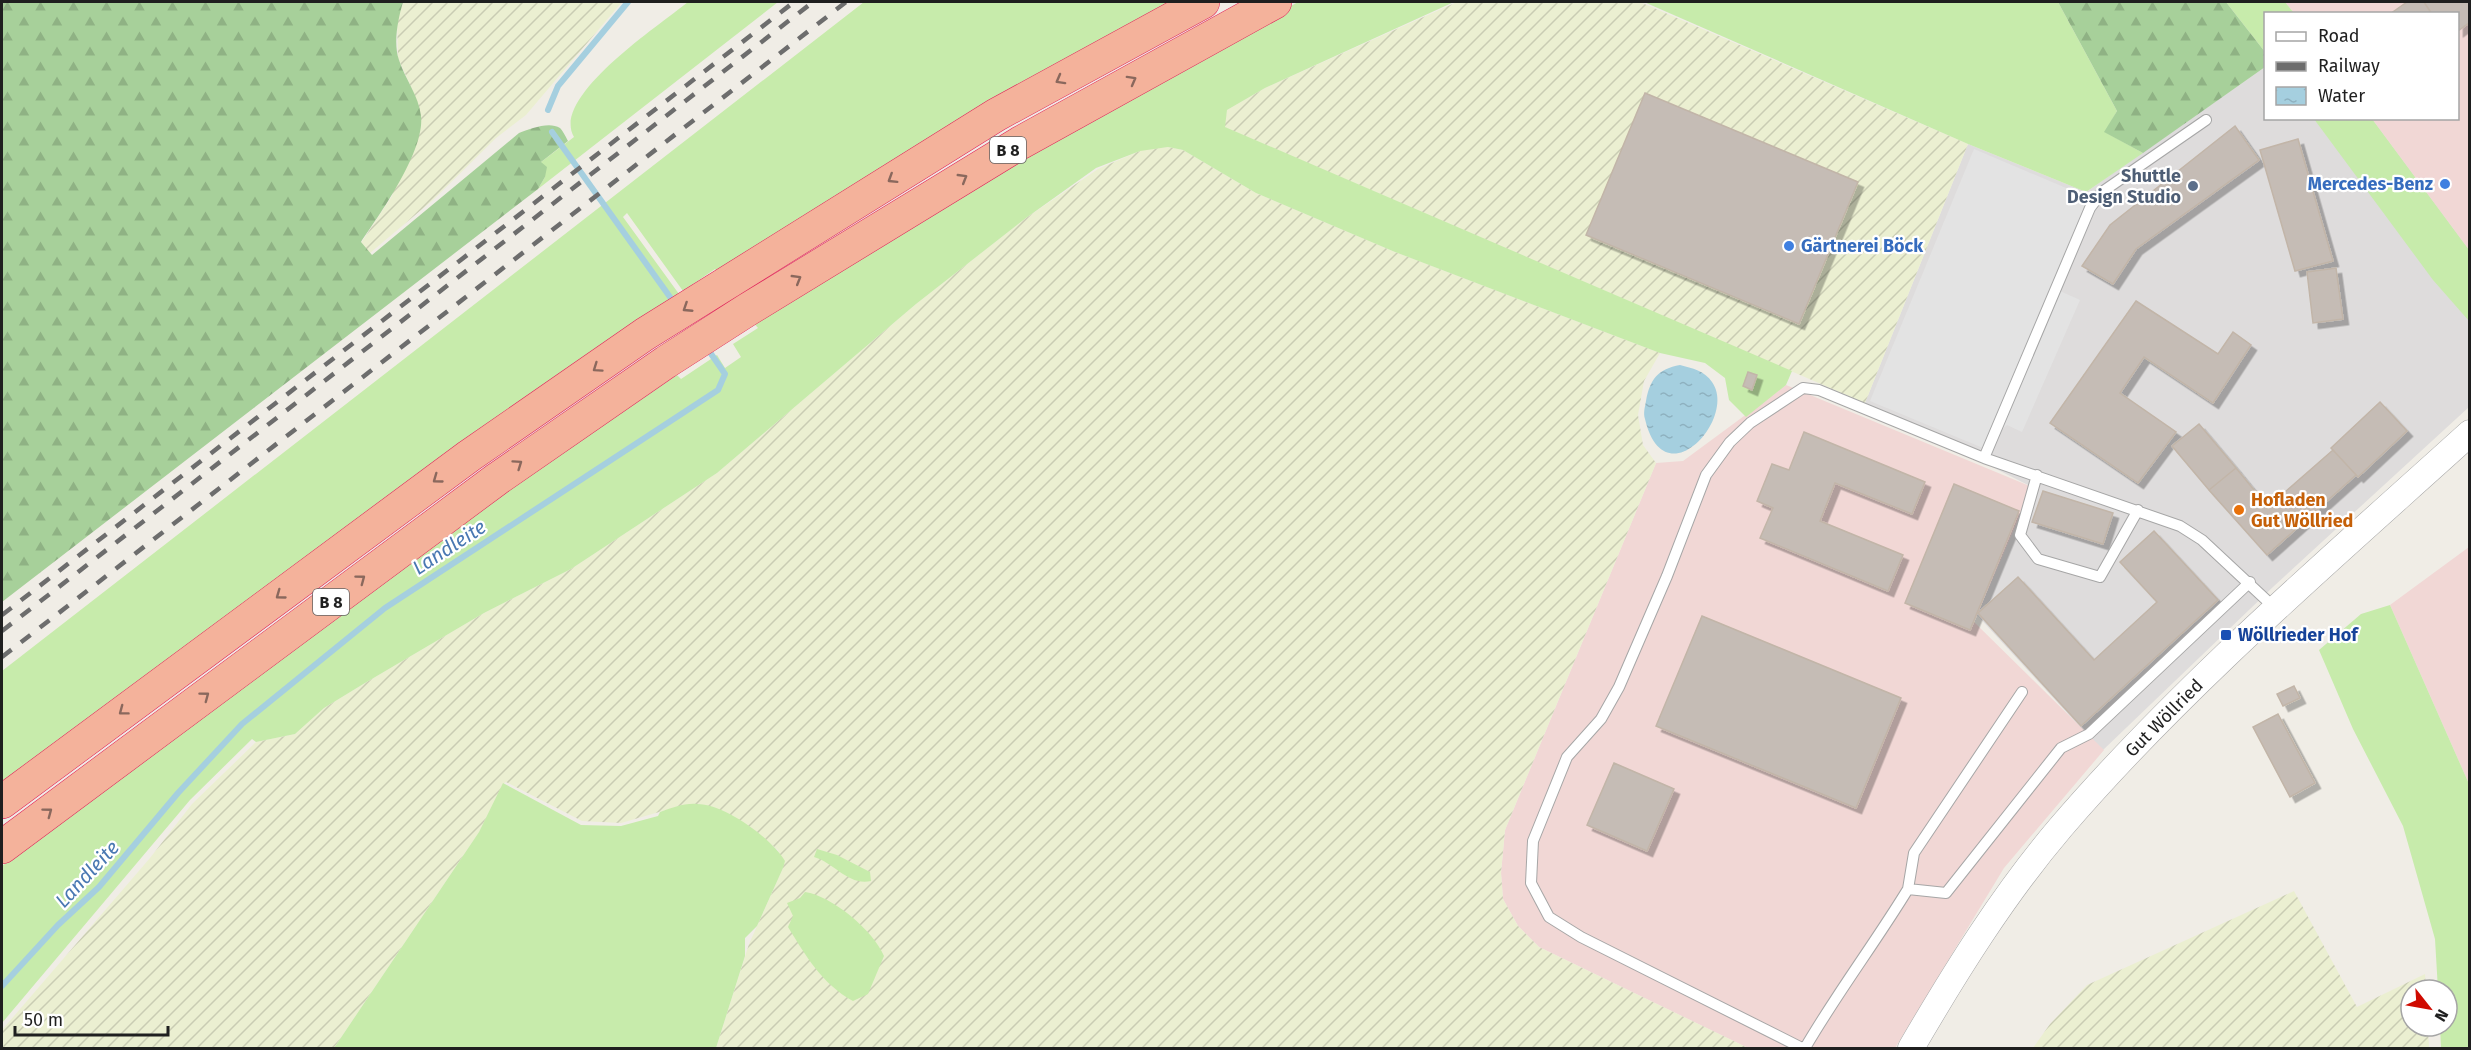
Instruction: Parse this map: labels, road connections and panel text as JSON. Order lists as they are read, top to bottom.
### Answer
{
  "streets": {
    "highway": ["B 8"],
    "street": ["Gut Wöllried"]
  },
  "water": ["Landleite"],
  "places": {
    "other": [
      "Mercedes-Benz",
      "Shuttle Design Studio",
      "Gärtnerei Böck",
      "Hofladen Gut Wöllried"
    ],
    "transit": ["Wöllrieder Hof"]
  },
  "legend": ["Road", "Railway", "Water"],
  "scale_bar": "50 m",
  "north": "bottom right"
}
